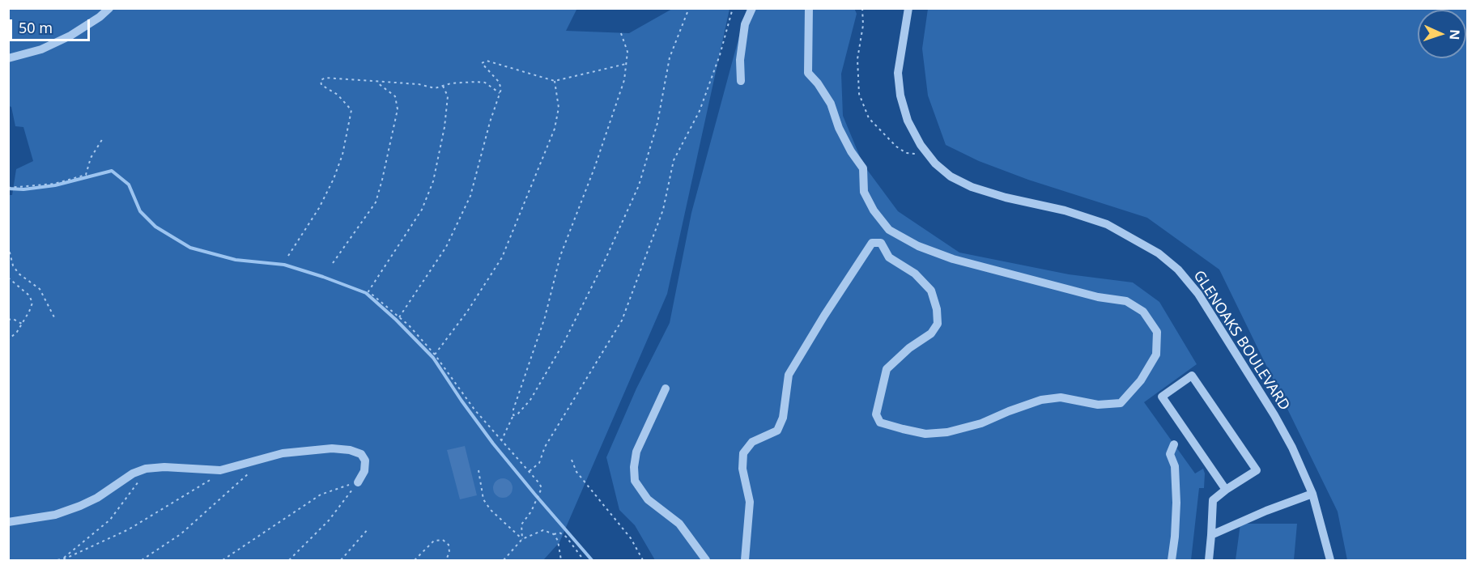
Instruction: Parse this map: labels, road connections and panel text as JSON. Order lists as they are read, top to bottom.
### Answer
{
  "streets": {
    "street": ["GLENOAKS BOULEVARD"]
  },
  "scale_bar": "50 m",
  "north": "right"
}
